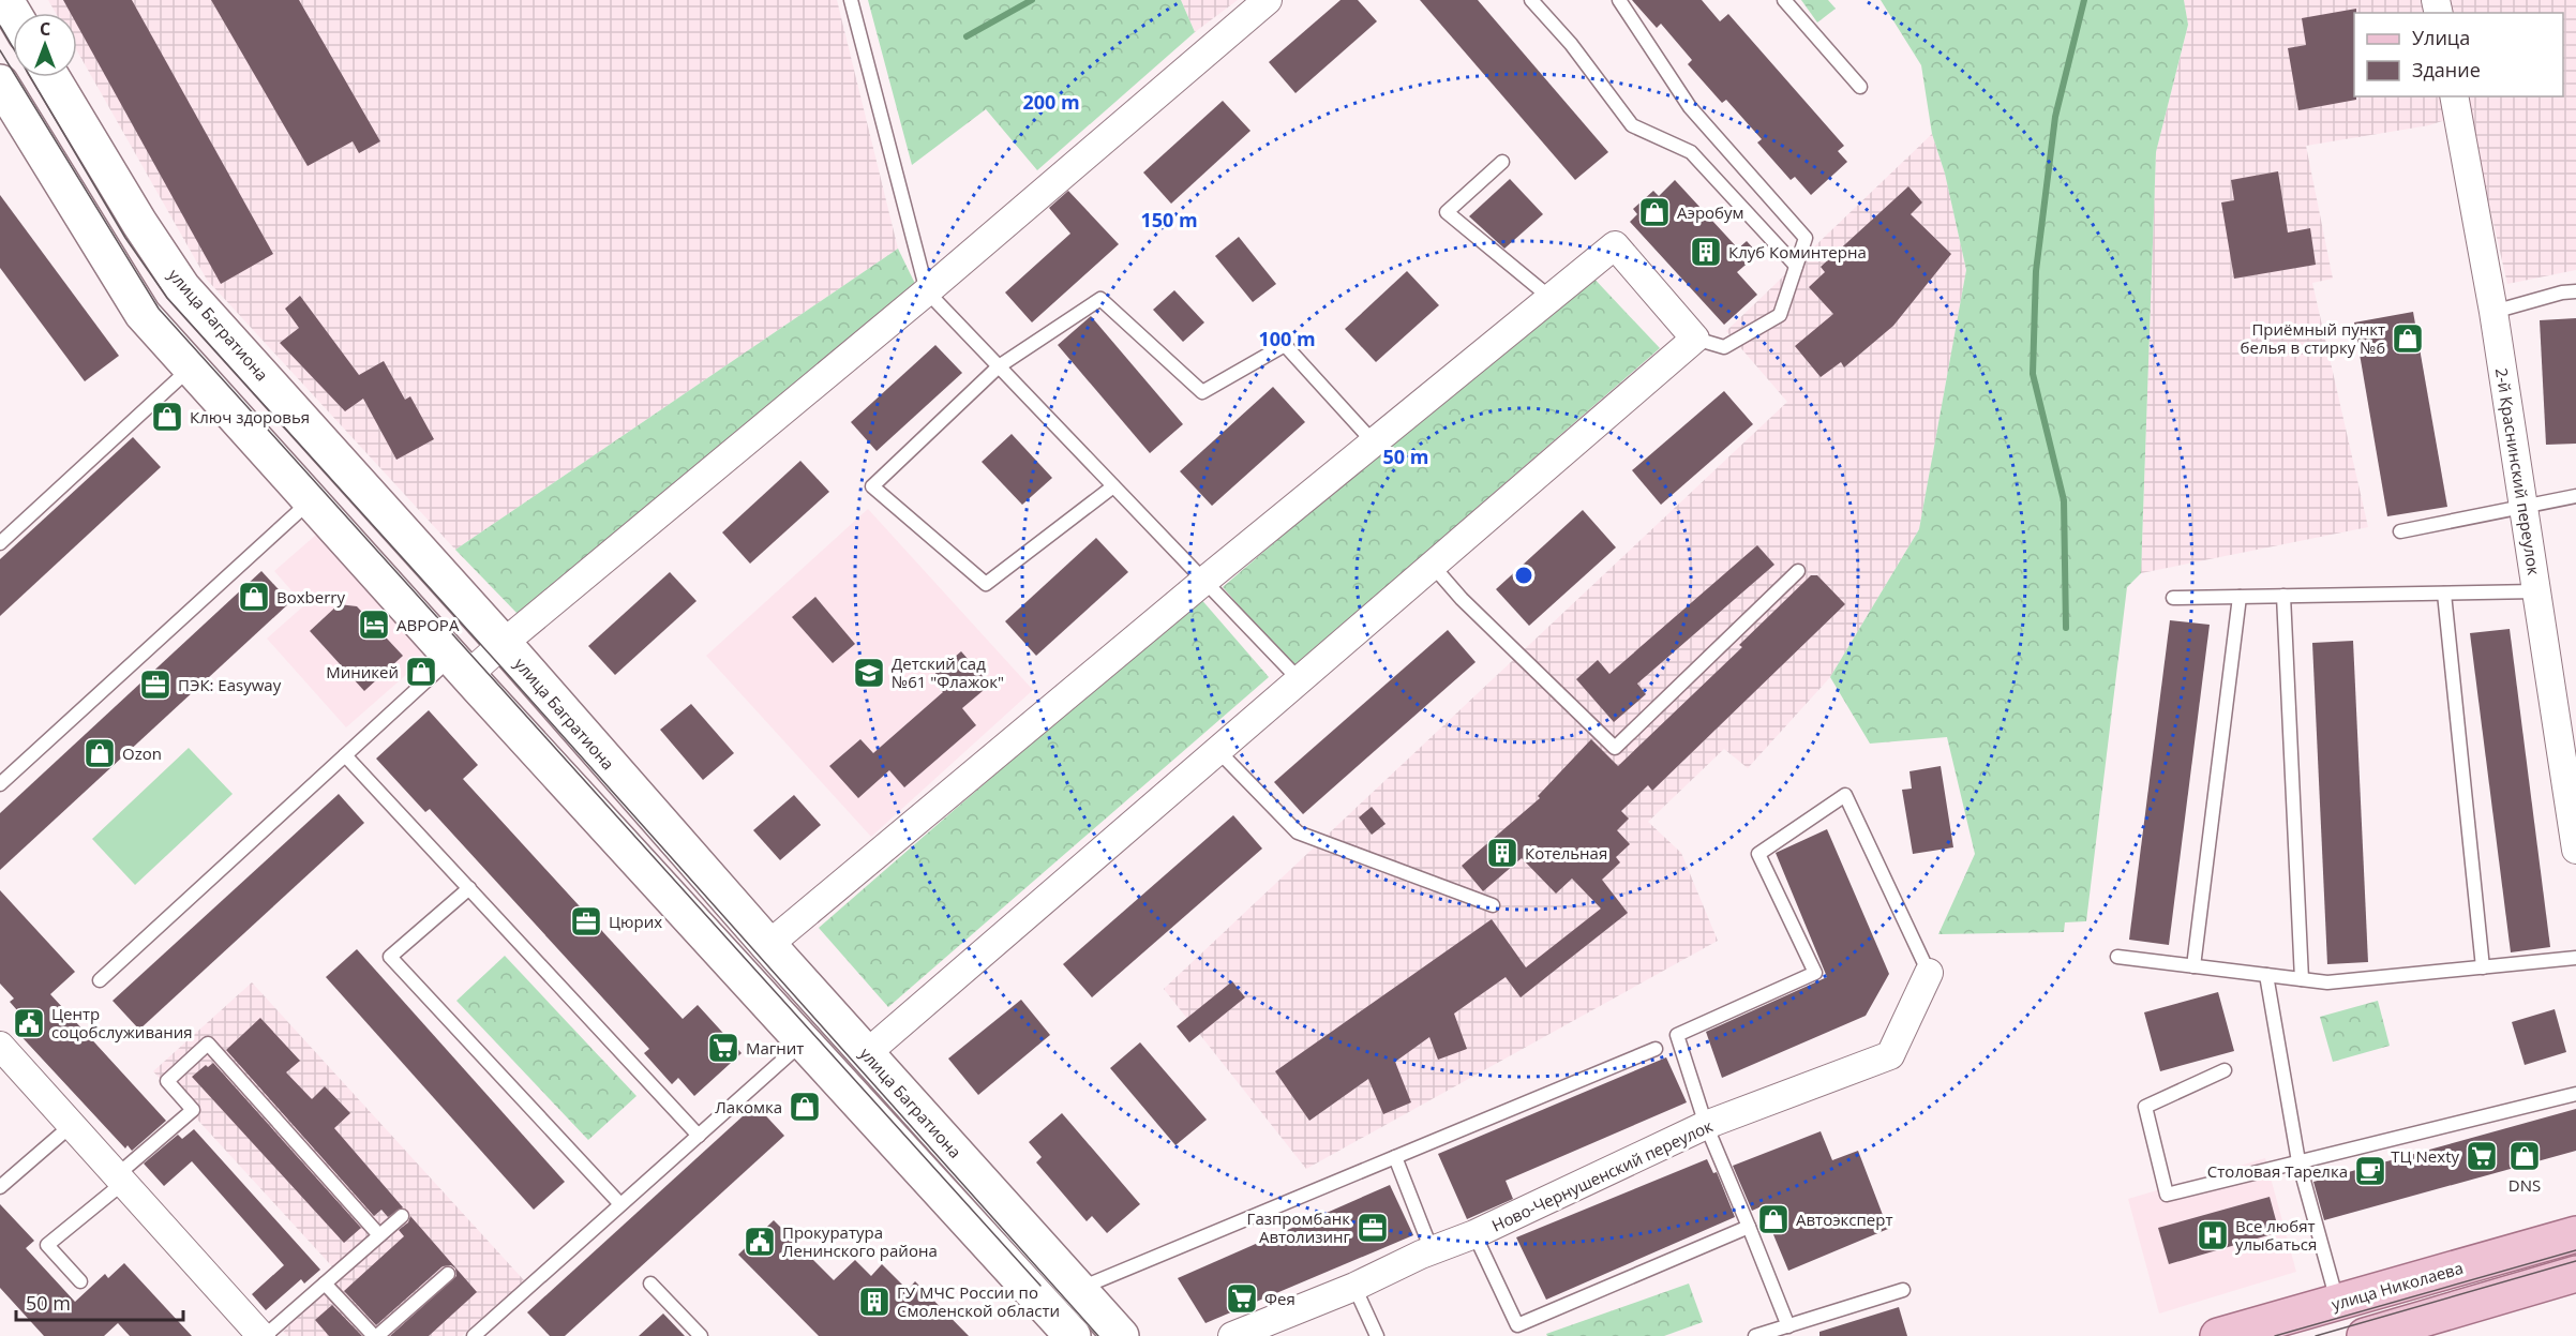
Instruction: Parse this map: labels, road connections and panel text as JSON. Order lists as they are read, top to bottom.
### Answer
{
  "streets": {
    "main road": ["улица Багратиона", "улица Николаева"],
    "street": ["2-й Краснинский переулок", "Ново-Чернушенский переулок"]
  },
  "places": {
    "shop": [
      "Аэробум",
      "Приёмный пункт белья в стирку №6",
      "Ключ здоровья",
      "Boxberry",
      "Миникей",
      "Ozon",
      "Лакомка",
      "DNS",
      "Автоэксперт"
    ],
    "building": ["Клуб Коминтерна", "Котельная", "ГУ МЧС России по Смоленской области"],
    "hotel": ["ABPOPA"],
    "school or university": ["Детский сад №61 \"Флажок\""],
    "office": ["ПЭК: Easyway", "Цюрих", "Газпромбанк Автолизинг"],
    "public building": ["Центр соцобслуживания", "Прокуратура Ленинского района"],
    "supermarket": ["Магнит", "ТЦ Nexty", "Фея"],
    "cafe": ["Столовая Тарелка"],
    "hospital": ["Все любят улыбаться"]
  },
  "legend": ["Улица", "Здание"],
  "scale_bar": "50 m",
  "north": "top",
  "rings": [
    "200 m",
    "150 m",
    "100 m",
    "50 m"
  ]
}
